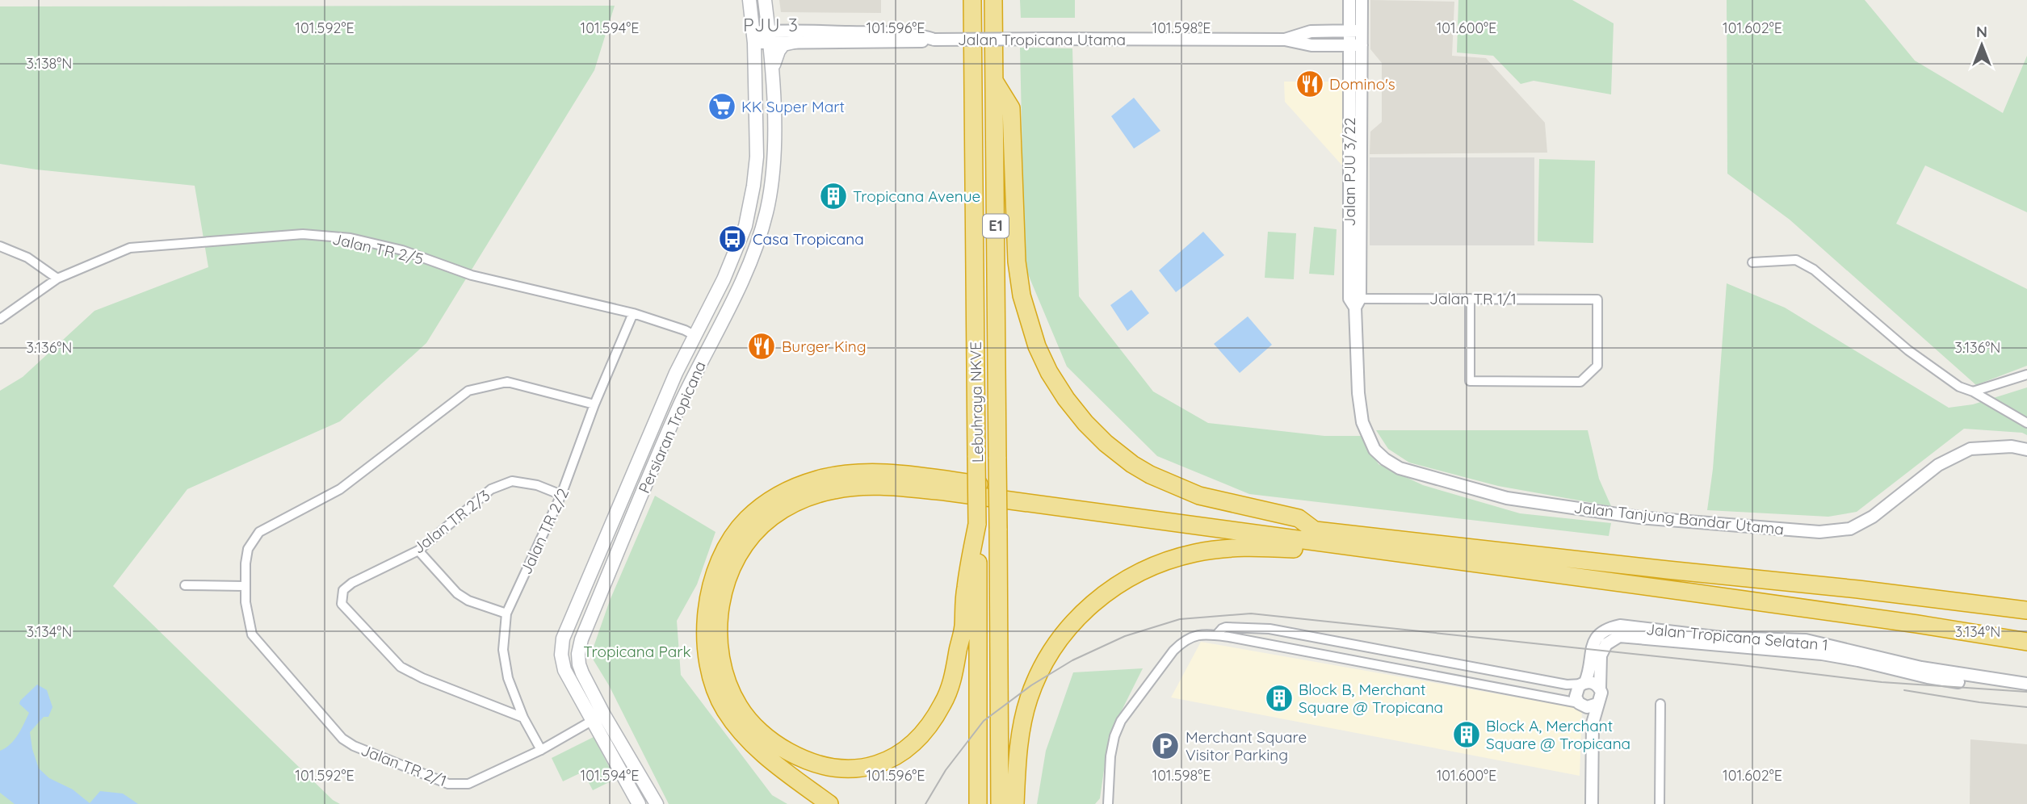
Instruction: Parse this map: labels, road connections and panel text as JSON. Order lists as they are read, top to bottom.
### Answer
{
  "streets": {
    "highway": ["E1", "Lebuhraya NKVE"],
    "main road": ["Persiaran Tropicana"],
    "street": [
      "Jalan Tropicana Utama",
      "Jalan PJU 3/22",
      "Jalan TR 2/5",
      "Jalan TR 1/1",
      "Jalan Tanjung Bandar Utama",
      "Jalan TR 2/3",
      "Jalan TR 2/2",
      "Jalan Tropicana Selatan 1",
      "Jalan TR 2/1"
    ]
  },
  "crossings": [
    ["Jalan Tropicana Utama", "Jalan PJU 3/22"],
    ["Jalan Tropicana Utama", "Persiaran Tropicana"],
    ["Jalan PJU 3/22", "Jalan TR 1/1"],
    ["Jalan PJU 3/22", "Jalan Tanjung Bandar Utama"],
    ["Jalan TR 2/5", "Persiaran Tropicana"],
    ["Jalan TR 2/5", "Jalan TR 2/2"],
    ["Persiaran Tropicana", "Jalan TR 2/1"],
    ["Jalan TR 2/3", "Jalan TR 2/2"],
    ["Jalan TR 2/2", "Jalan TR 2/1"]
  ],
  "districts": ["PJU 3"],
  "parks": ["Tropicana Park"],
  "places": {
    "restaurant": ["Domino's", "Burger King"],
    "supermarket": ["KK Super Mart"],
    "building": ["Tropicana Avenue", "Block B, Merchant Square @ Tropicana", "Block A, Merchant Square @ Tropicana"],
    "bus stop": ["Casa Tropicana"],
    "parking": ["Merchant Square Visitor Parking"]
  },
  "north": "top",
  "coordinates": [
    "101.592°E",
    "101.594°E",
    "101.596°E",
    "101.598°E",
    "101.600°E",
    "101.602°E",
    "3.138°N",
    "3.136°N",
    "3.134°N"
  ]
}
